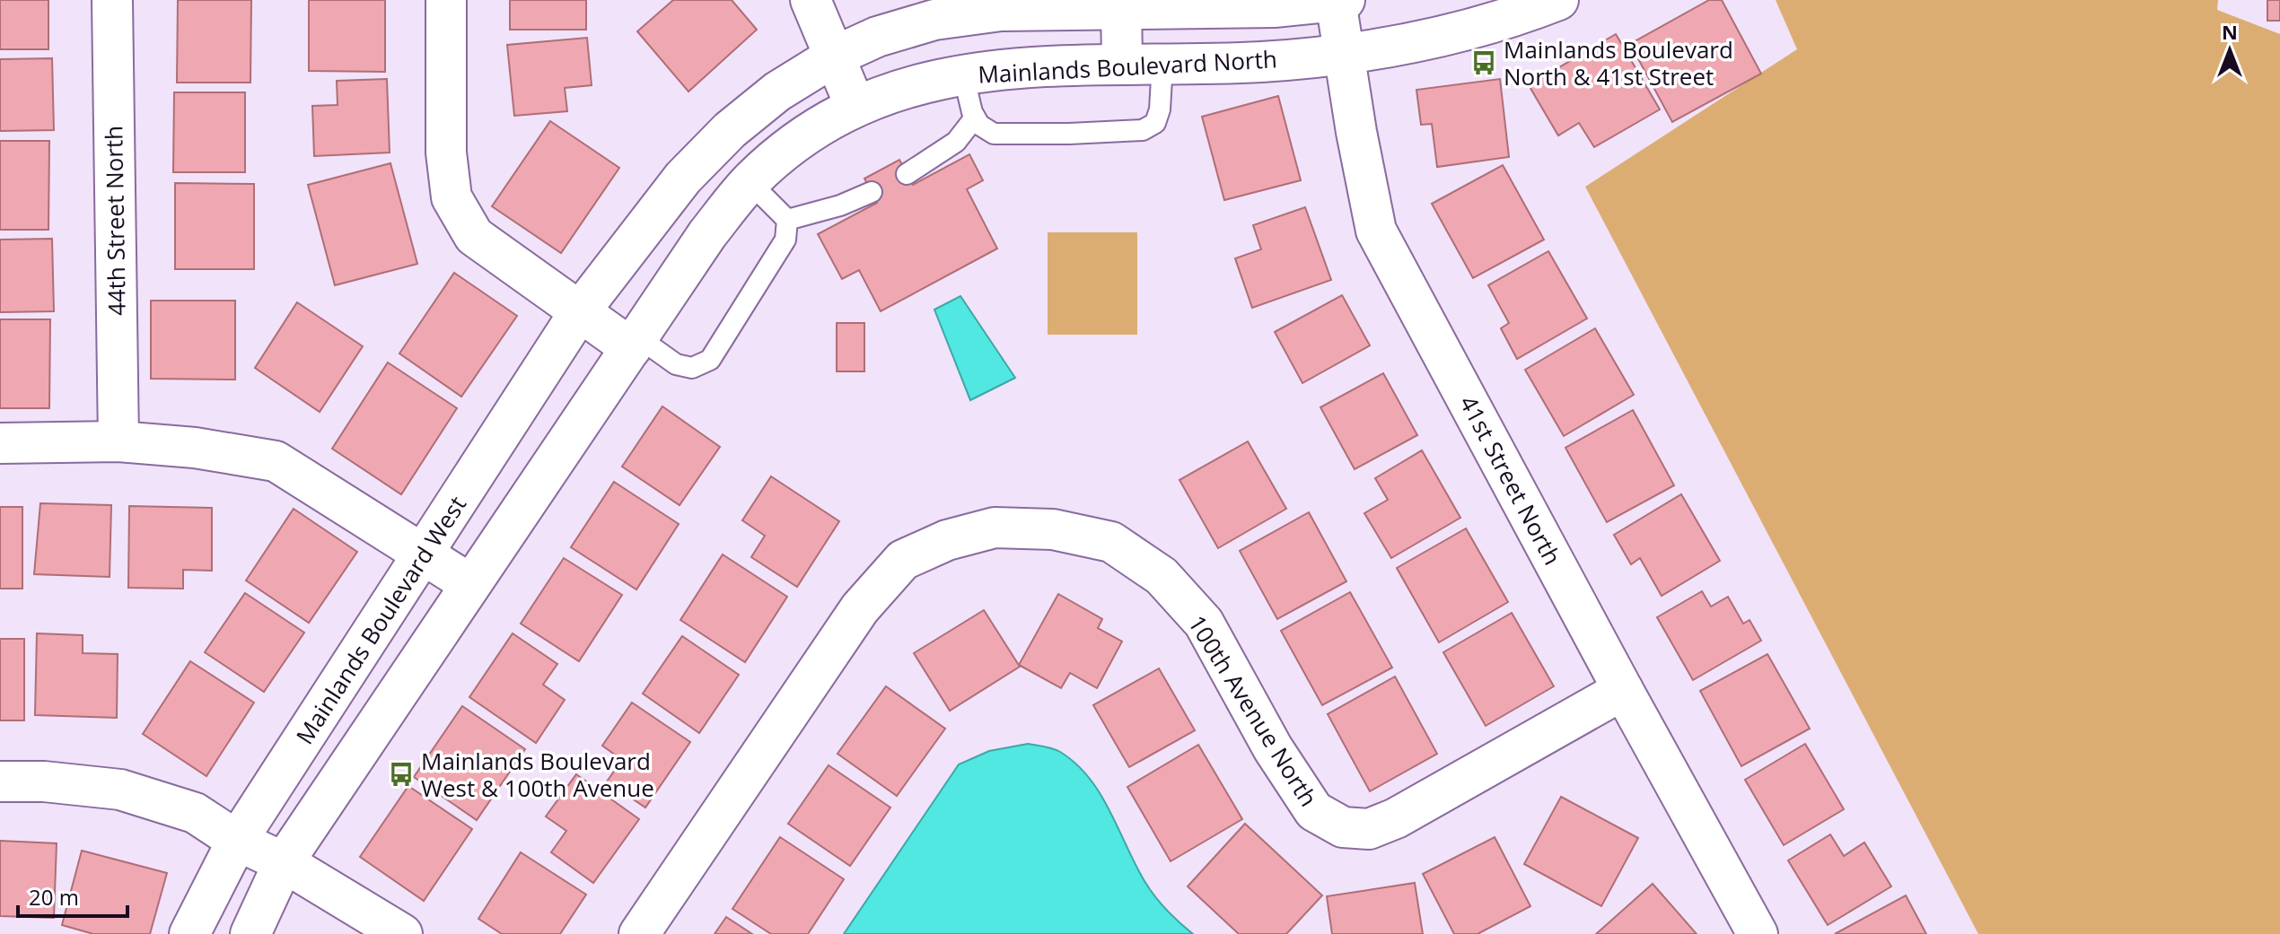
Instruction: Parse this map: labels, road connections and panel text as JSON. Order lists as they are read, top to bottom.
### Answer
{
  "streets": {
    "street": [
      "Mainlands Boulevard North",
      "44th Street North",
      "41st Street North",
      "Mainlands Boulevard West",
      "100th Avenue North"
    ]
  },
  "crossings": [
    ["Mainlands Boulevard North", "41st Street North"],
    ["41st Street North", "100th Avenue North"]
  ],
  "places": {
    "bus stop": ["Mainlands Boulevard North & 41st Street", "Mainlands Boulevard West & 100th Avenue"]
  },
  "scale_bar": "20 m",
  "north": "top"
}
